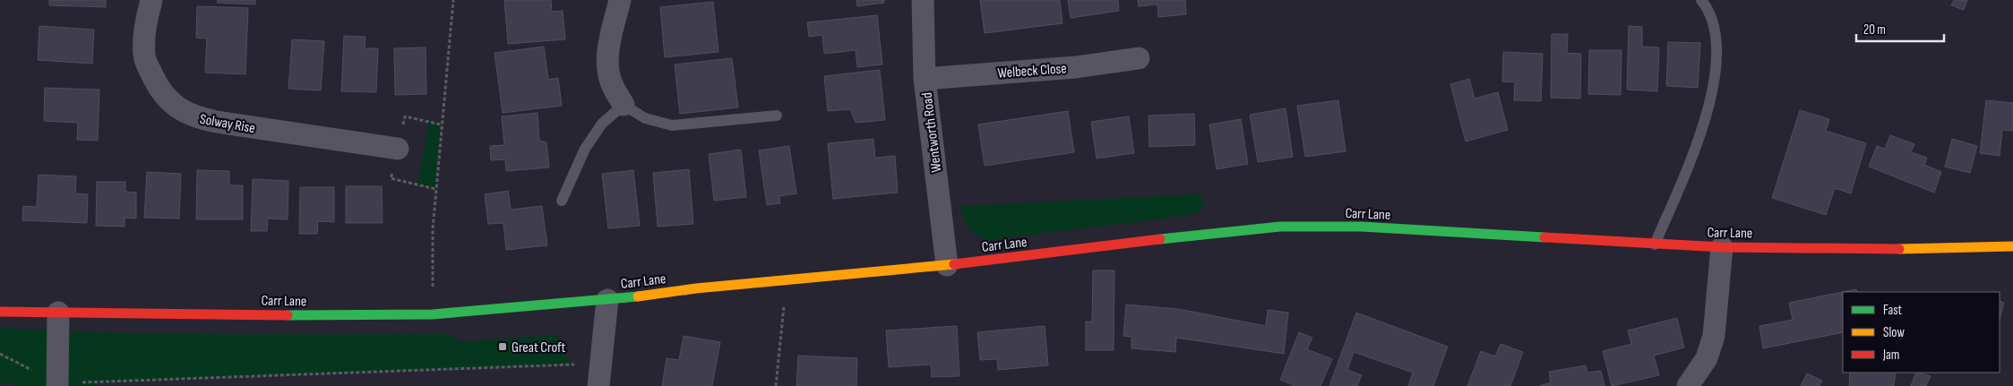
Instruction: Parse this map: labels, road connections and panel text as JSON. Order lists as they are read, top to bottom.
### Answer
{
  "streets": {
    "main road": ["Carr Lane"],
    "street": ["Welbeck Close", "Solway Rise", "Wentworth Road"]
  },
  "crossings": [
    ["Welbeck Close", "Wentworth Road"],
    ["Wentworth Road", "Carr Lane"]
  ],
  "places": {
    "transit": ["Great Croft"]
  },
  "legend": ["Fast", "Slow", "Jam"],
  "scale_bar": "20 m"
}
